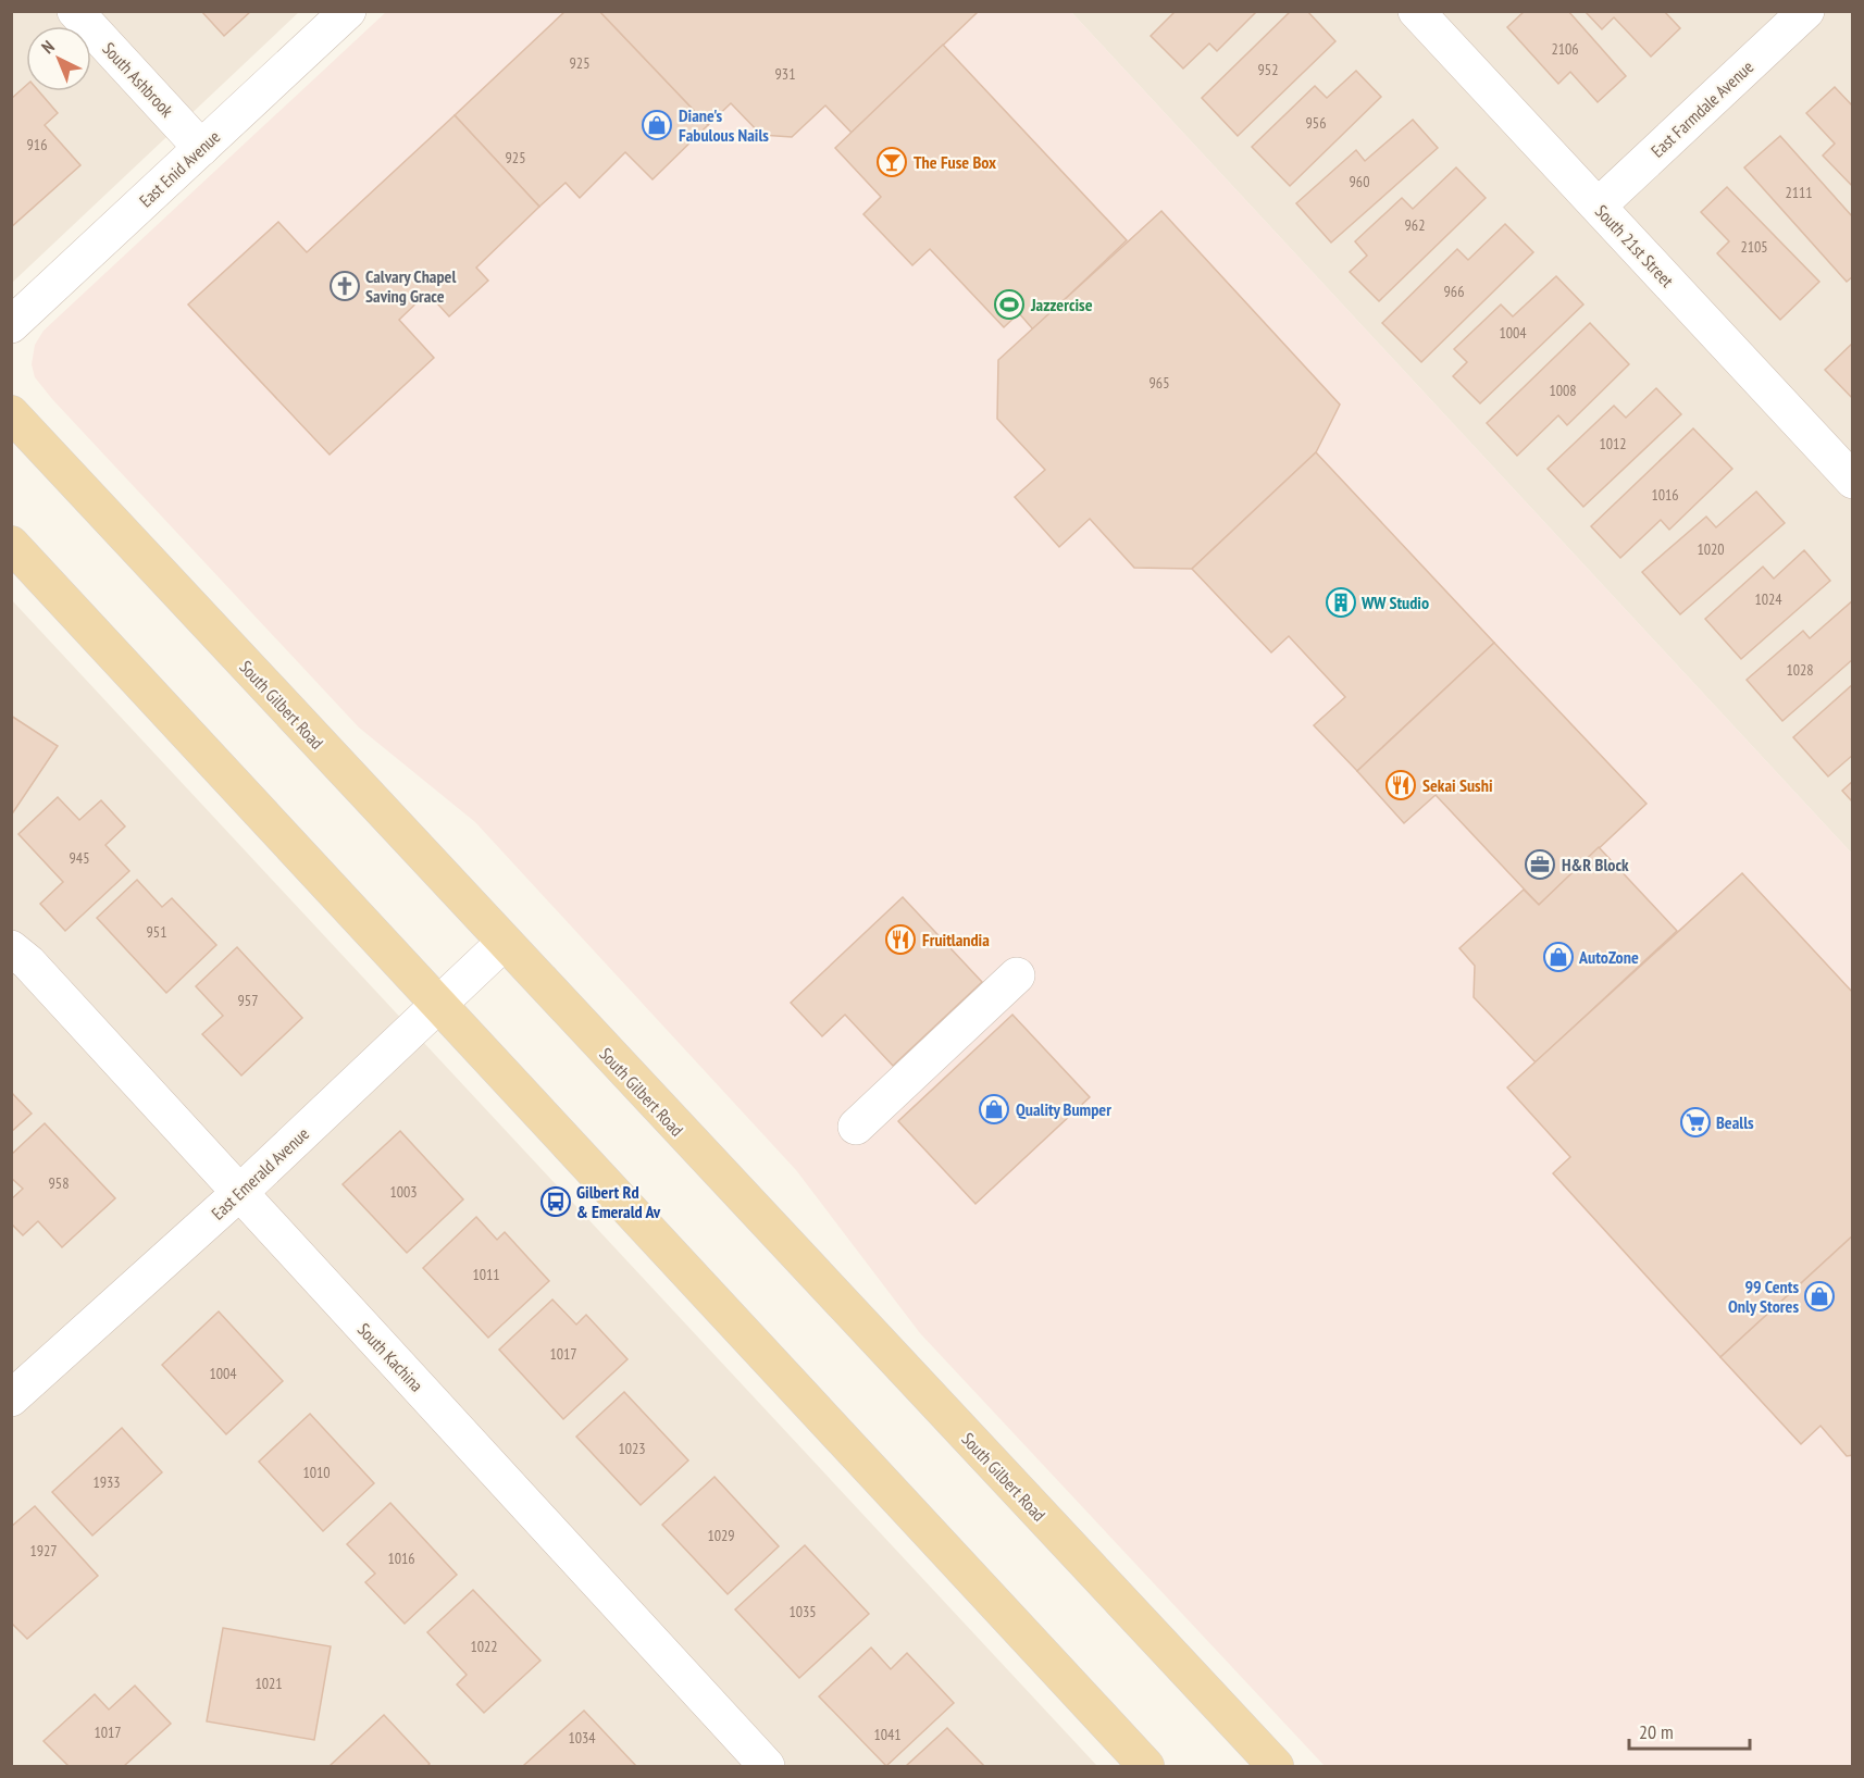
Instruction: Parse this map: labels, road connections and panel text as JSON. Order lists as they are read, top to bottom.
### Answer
{
  "streets": {
    "main road": ["South Gilbert Road"],
    "street": [
      "South Ashbrook",
      "East Farmdale Avenue",
      "East Enid Avenue",
      "South 21st Street",
      "East Emerald Avenue",
      "South Kachina"
    ]
  },
  "crossings": [
    ["South Ashbrook", "East Enid Avenue"],
    ["East Farmdale Avenue", "South 21st Street"],
    ["South Gilbert Road", "East Emerald Avenue"],
    ["East Emerald Avenue", "South Kachina"]
  ],
  "places": {
    "shop": [
      "Diane's Fabulous Nails",
      "AutoZone",
      "Quality Bumper",
      "99 Cents Only Stores"
    ],
    "bar": ["The Fuse Box"],
    "church": ["Calvary Chapel Saving Grace"],
    "sports": ["Jazzercise"],
    "building": ["WW Studio"],
    "restaurant": ["Sekai Sushi", "Fruitlandia"],
    "office": ["H&R Block"],
    "supermarket": ["Bealls"],
    "bus stop": ["Gilbert Rd & Emerald Av"]
  },
  "house_numbers": [
    "2106",
    "925",
    "952",
    "931",
    "956",
    "916",
    "925",
    "960",
    "2111",
    "962",
    "2105",
    "966",
    "1004",
    "965",
    "1008",
    "1012",
    "1016",
    "1020",
    "1024",
    "1028",
    "945",
    "951",
    "957",
    "958",
    "1003",
    "1011",
    "1017",
    "1004",
    "1023",
    "1010",
    "1933",
    "1029",
    "1927",
    "1016",
    "1035",
    "1022",
    "1021",
    "1017",
    "1041",
    "1034"
  ],
  "scale_bar": "20 m",
  "north": "top left"
}
